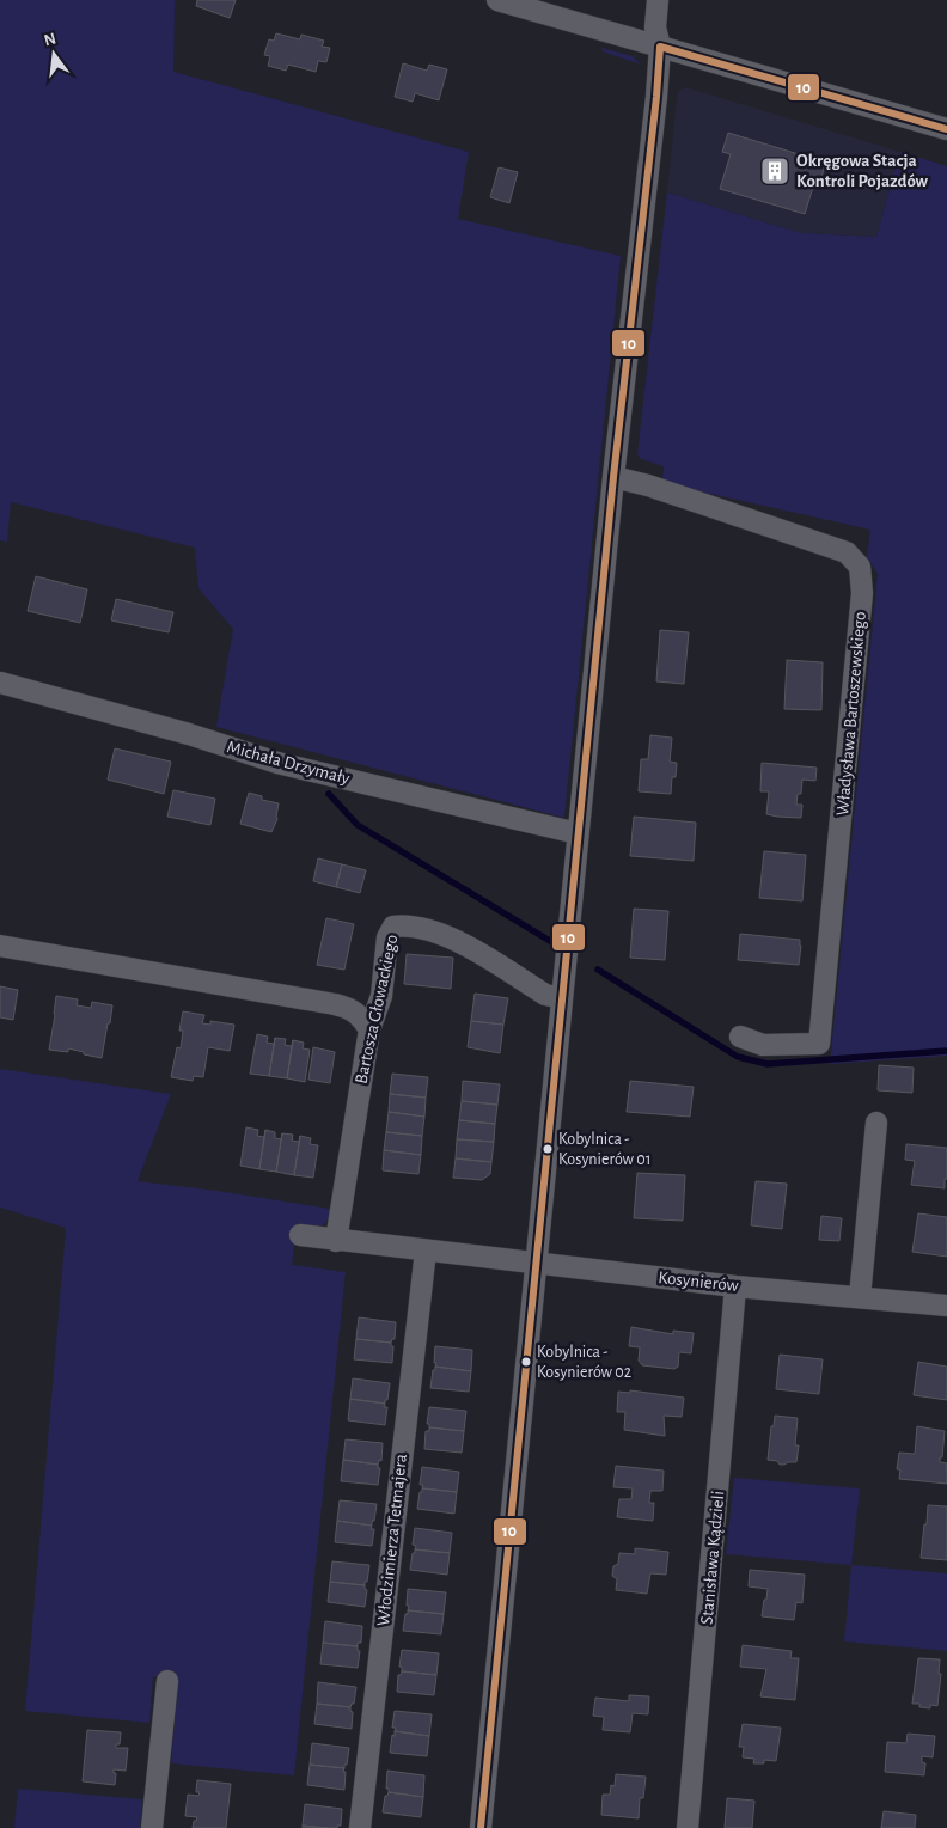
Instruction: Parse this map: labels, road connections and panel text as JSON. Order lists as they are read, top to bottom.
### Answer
{
  "streets": {
    "street": [
      "Władysława Bartoszewskiego",
      "Michała Drzymały",
      "Bartosza Głowackiego",
      "Kosynierów",
      "Włodzimierza Tetmajera",
      "Stanisława Kądzieli"
    ]
  },
  "crossings": [
    ["Kosynierów", "Stanisława Kądzieli"]
  ],
  "places": {
    "building": ["Okręgowa Stacja Kontroli Pojazdów"],
    "other": ["Kobylnica - Kosynierów 01", "Kobylnica - Kosynierów 02"]
  },
  "lines": ["transit line 10"],
  "north": "top"
}
